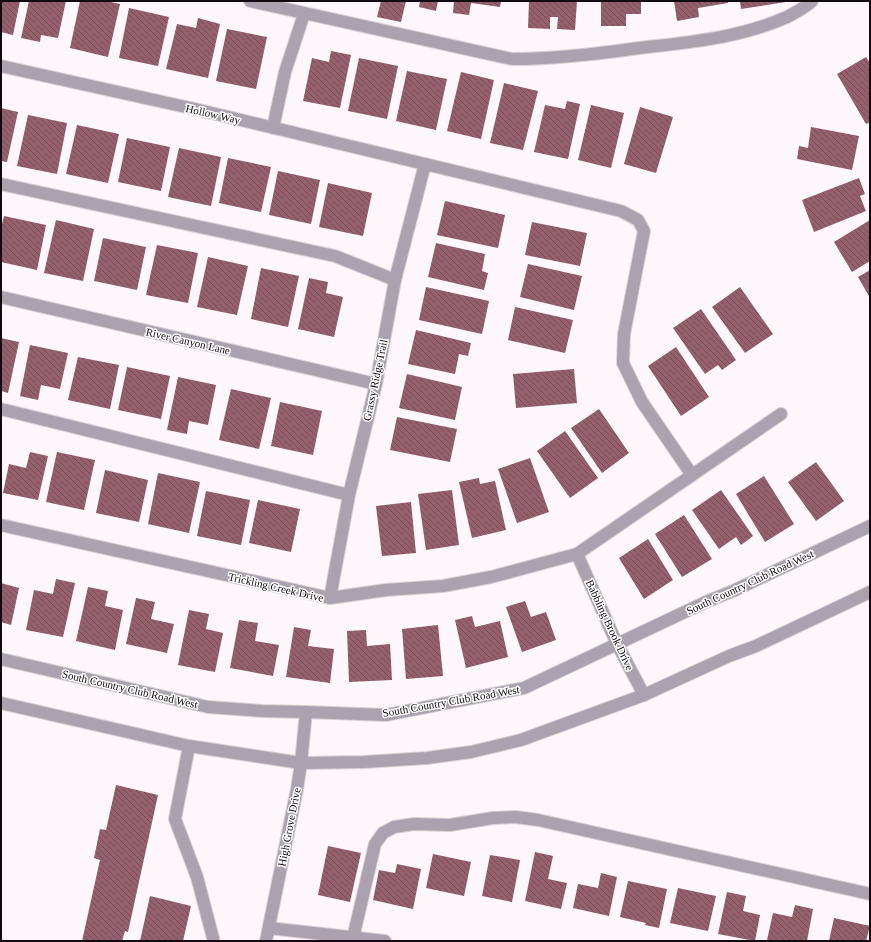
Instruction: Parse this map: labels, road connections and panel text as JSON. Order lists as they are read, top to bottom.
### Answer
{
  "streets": {
    "street": [
      "Hollow Way",
      "River Canyon Lane",
      "Grassy Ridge Trail",
      "South Country Club Road West",
      "Trickling Creek Drive",
      "Babbling Brook Drive",
      "High Grove Drive"
    ]
  },
  "crossings": [
    ["Hollow Way", "Grassy Ridge Trail"],
    ["Hollow Way", "Trickling Creek Drive"],
    ["River Canyon Lane", "Grassy Ridge Trail"],
    ["Grassy Ridge Trail", "Trickling Creek Drive"],
    ["South Country Club Road West", "Babbling Brook Drive"],
    ["South Country Club Road West", "High Grove Drive"],
    ["Trickling Creek Drive", "Babbling Brook Drive"]
  ]
}
